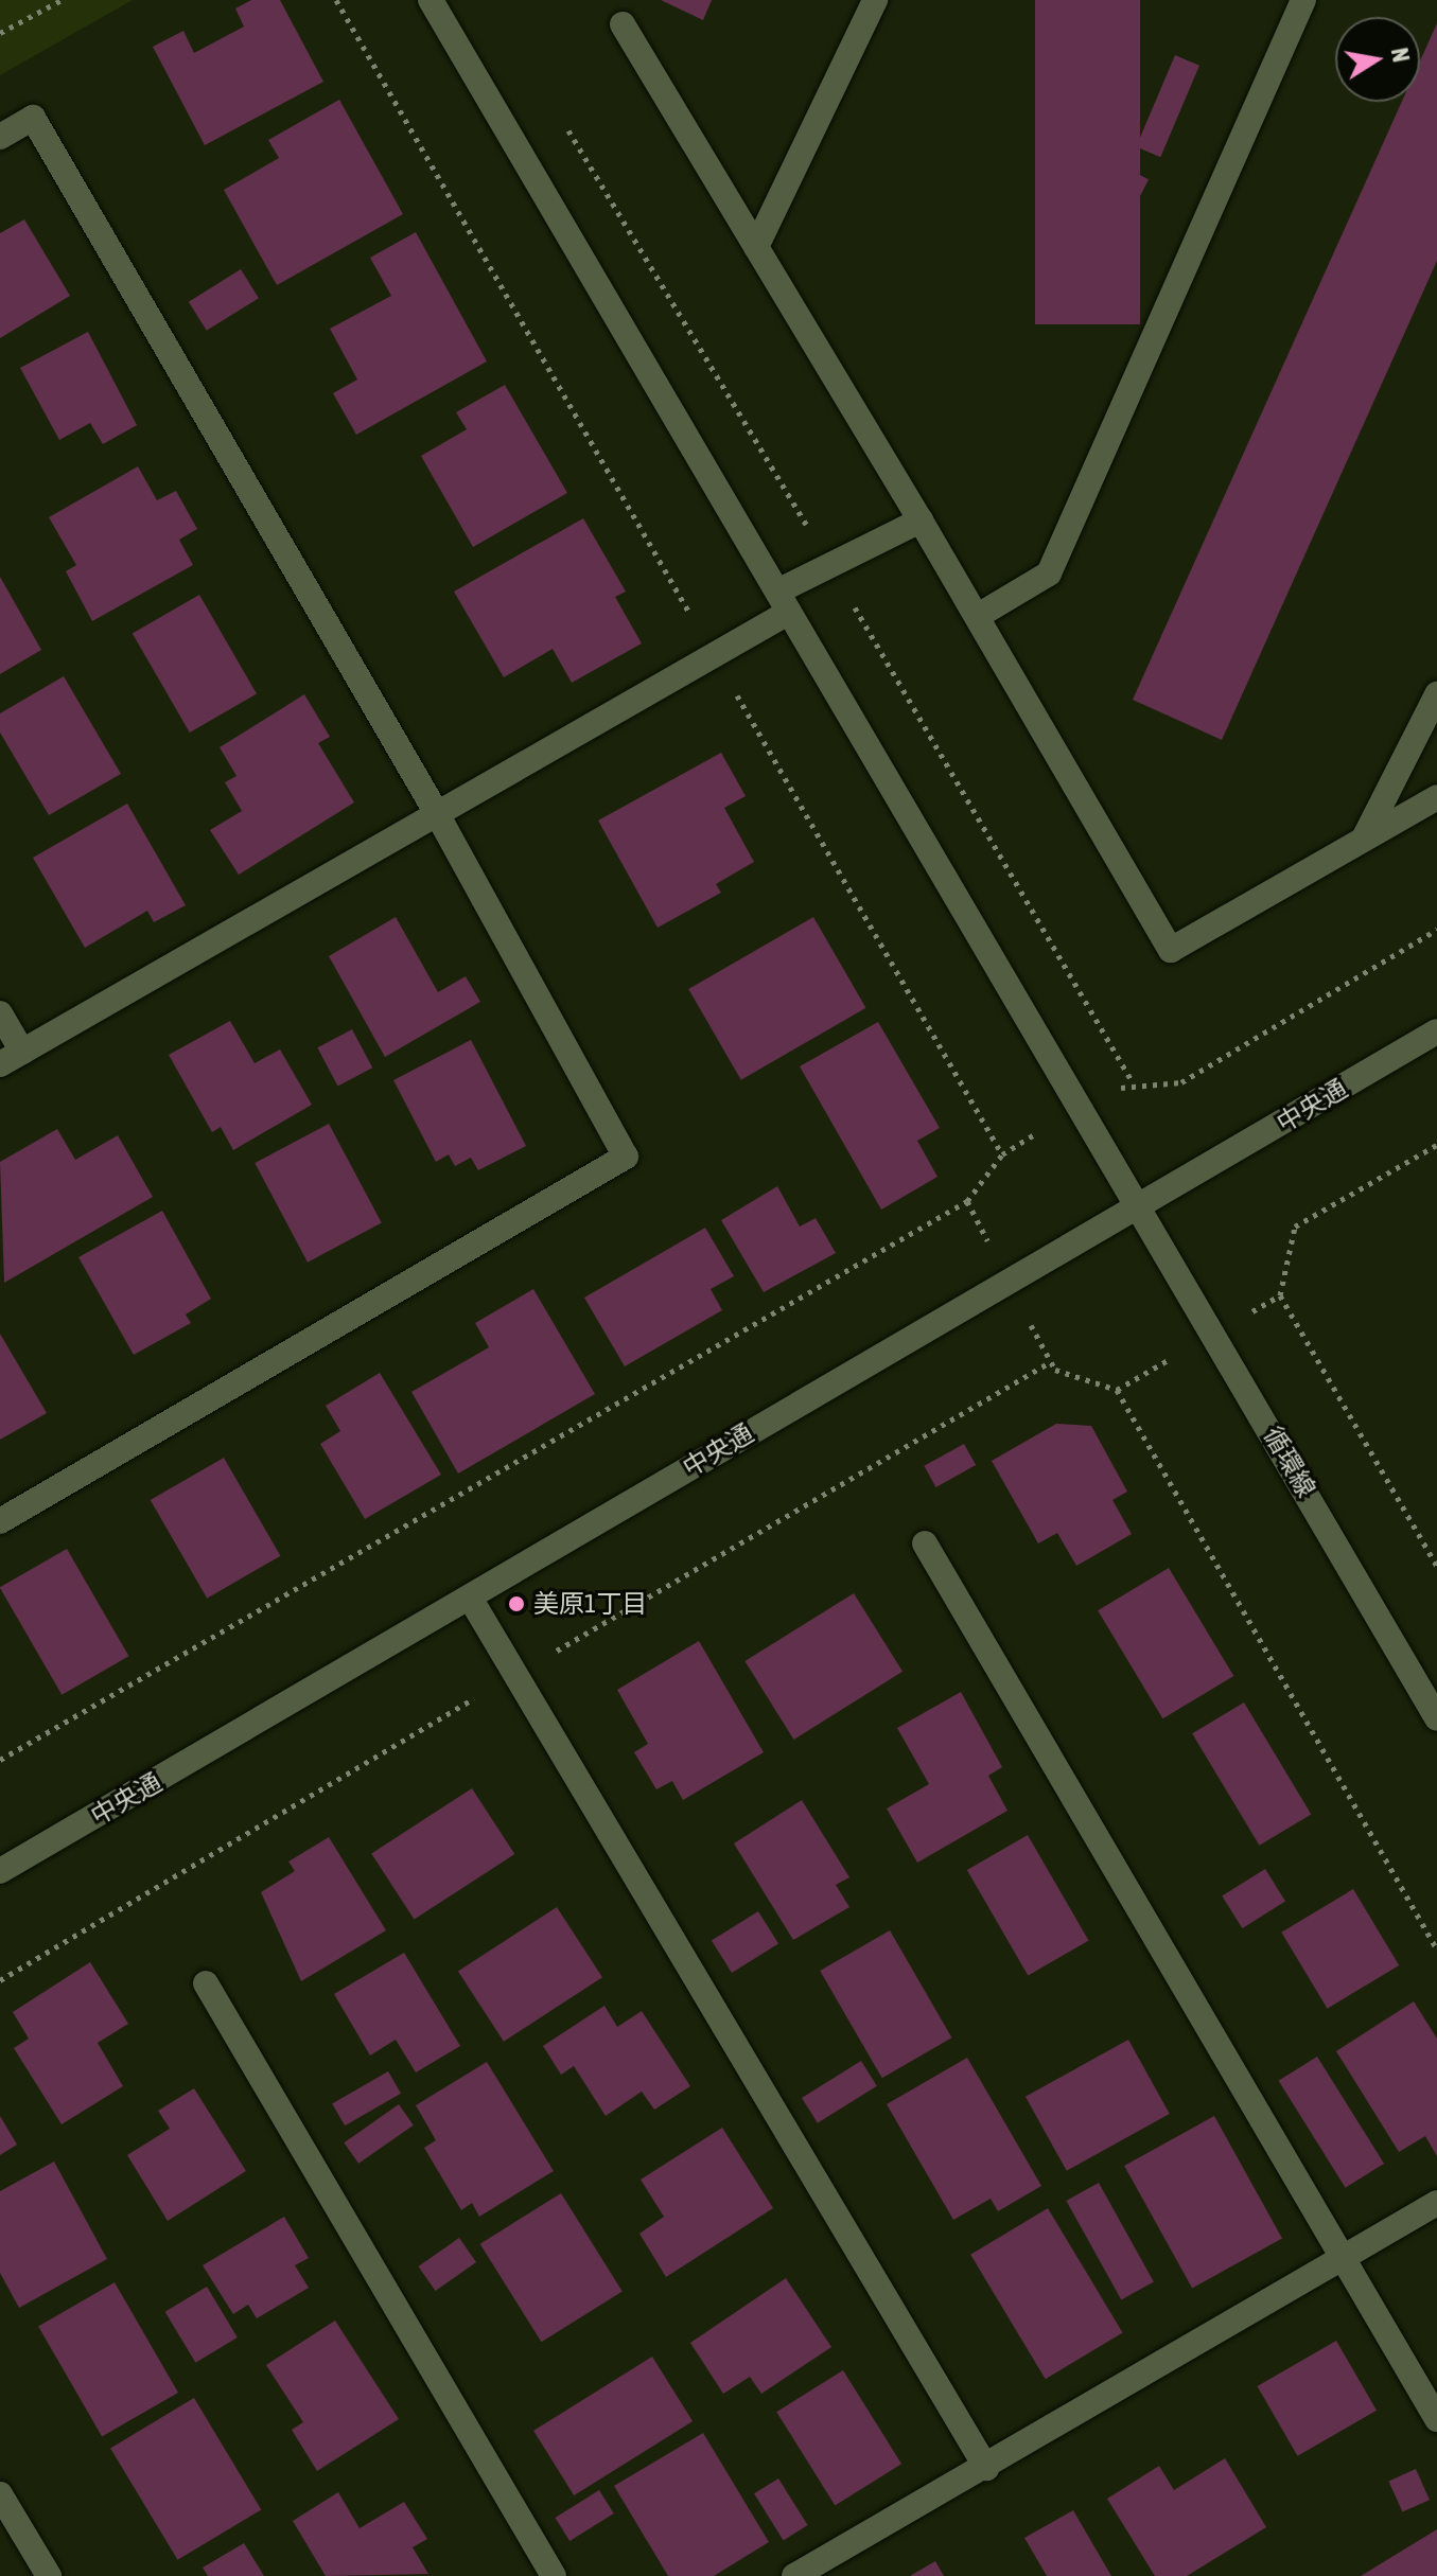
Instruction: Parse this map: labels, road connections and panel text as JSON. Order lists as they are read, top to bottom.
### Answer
{
  "streets": {
    "street": ["中央通", "循環線"]
  },
  "crossings": [
    ["中央通", "循環線"]
  ],
  "places": ["美原1丁目"],
  "north": "right"
}
